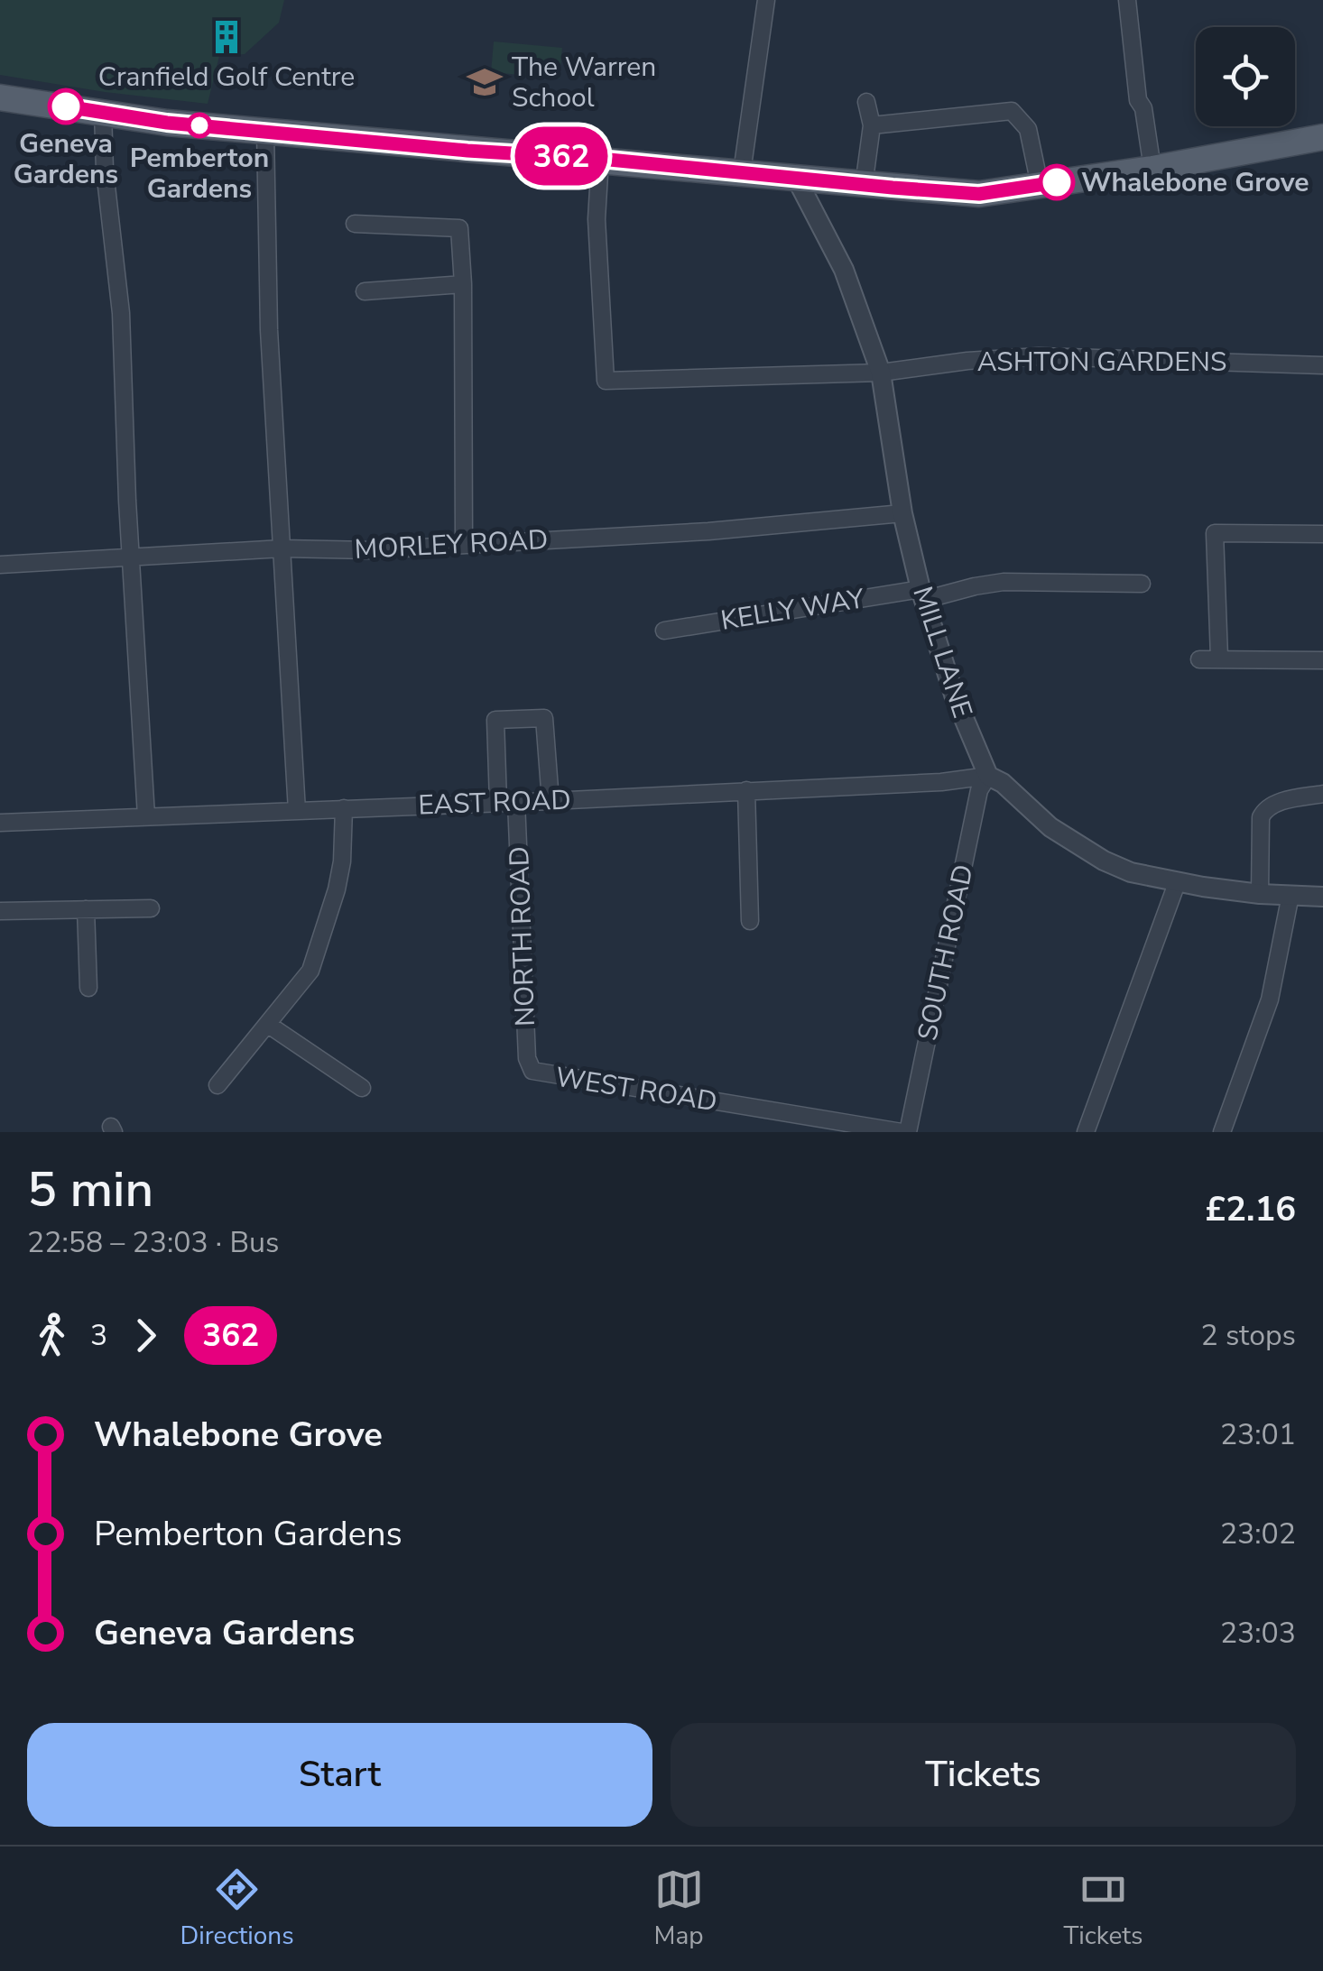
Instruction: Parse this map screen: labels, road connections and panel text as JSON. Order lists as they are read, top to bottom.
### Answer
{
  "streets": {
    "street": [
      "ASHTON GARDENS",
      "MORLEY ROAD",
      "KELLY WAY",
      "MILL LANE",
      "EAST ROAD",
      "NORTH ROAD",
      "SOUTH ROAD",
      "WEST ROAD"
    ]
  },
  "crossings": [
    ["ASHTON GARDENS", "MILL LANE"],
    ["MORLEY ROAD", "MILL LANE"],
    ["KELLY WAY", "MILL LANE"],
    ["MILL LANE", "EAST ROAD"],
    ["MILL LANE", "SOUTH ROAD"],
    ["EAST ROAD", "NORTH ROAD"],
    ["EAST ROAD", "SOUTH ROAD"],
    ["NORTH ROAD", "WEST ROAD"],
    ["SOUTH ROAD", "WEST ROAD"]
  ],
  "places": {
    "building": ["Cranfield Golf Centre"],
    "school or university": ["The Warren School"],
    "other": ["Geneva Gardens", "Pemberton Gardens", "Whalebone Grove"]
  },
  "lines": ["bus line 362"],
  "page": {
    "on_map": "362",
    "heading": ["5 min", "22:58 – 23:03 · Bus", "£2.16"],
    "legs": ["3", "362", "2 stops"],
    "list": [
      {
        "name": "Whalebone Grove",
        "value": "23:01"
      },
      {
        "name": "Pemberton Gardens",
        "value": "23:02"
      },
      {
        "name": "Geneva Gardens",
        "value": "23:03"
      }
    ],
    "buttons": ["Start", "Tickets"],
    "tabs": ["Directions", "Map", "Tickets"]
  }
}
